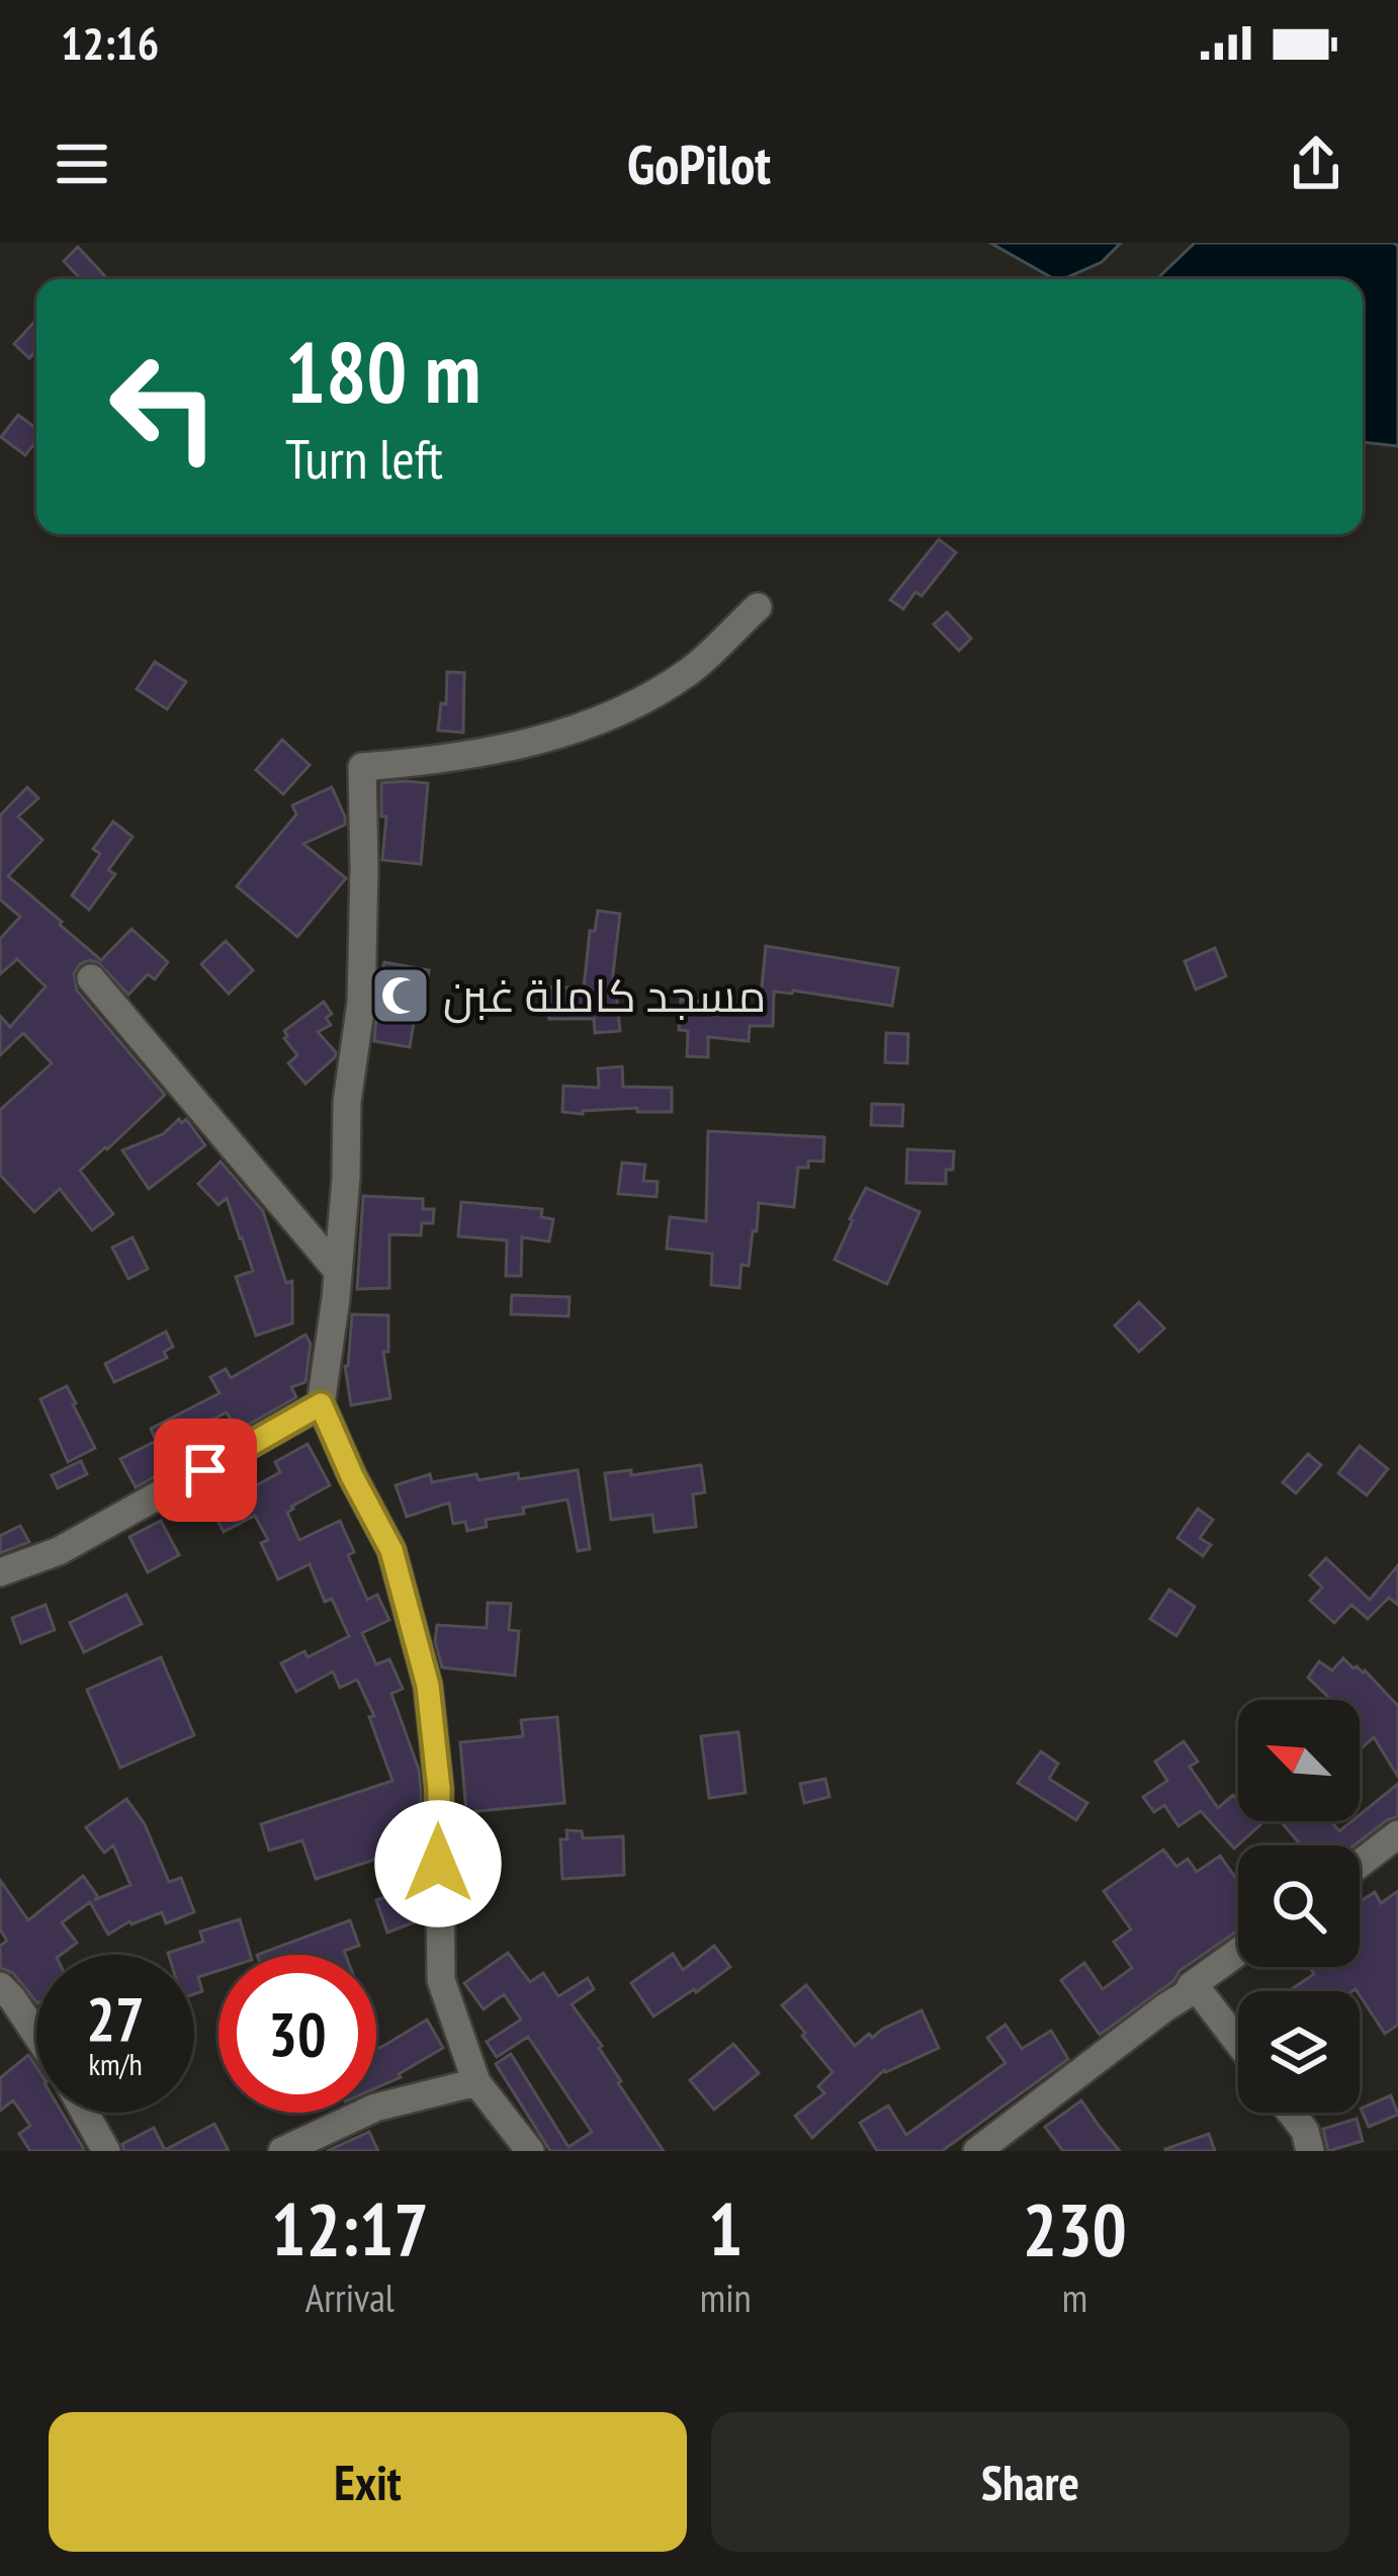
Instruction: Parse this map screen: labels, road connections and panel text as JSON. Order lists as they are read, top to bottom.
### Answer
{
  "places": {
    "mosque": ["مسجد كاملة غبن"]
  },
  "north": "top left",
  "page": {
    "status": "12:16",
    "header": "GoPilot",
    "turn": ["180 m", "Turn left"],
    "speed": "27 km/h",
    "limit": "30",
    "eta": [
      "12:17",
      "Arrival",
      "1",
      "min",
      "230",
      "m"
    ],
    "buttons": ["Exit", "Share"]
  }
}
